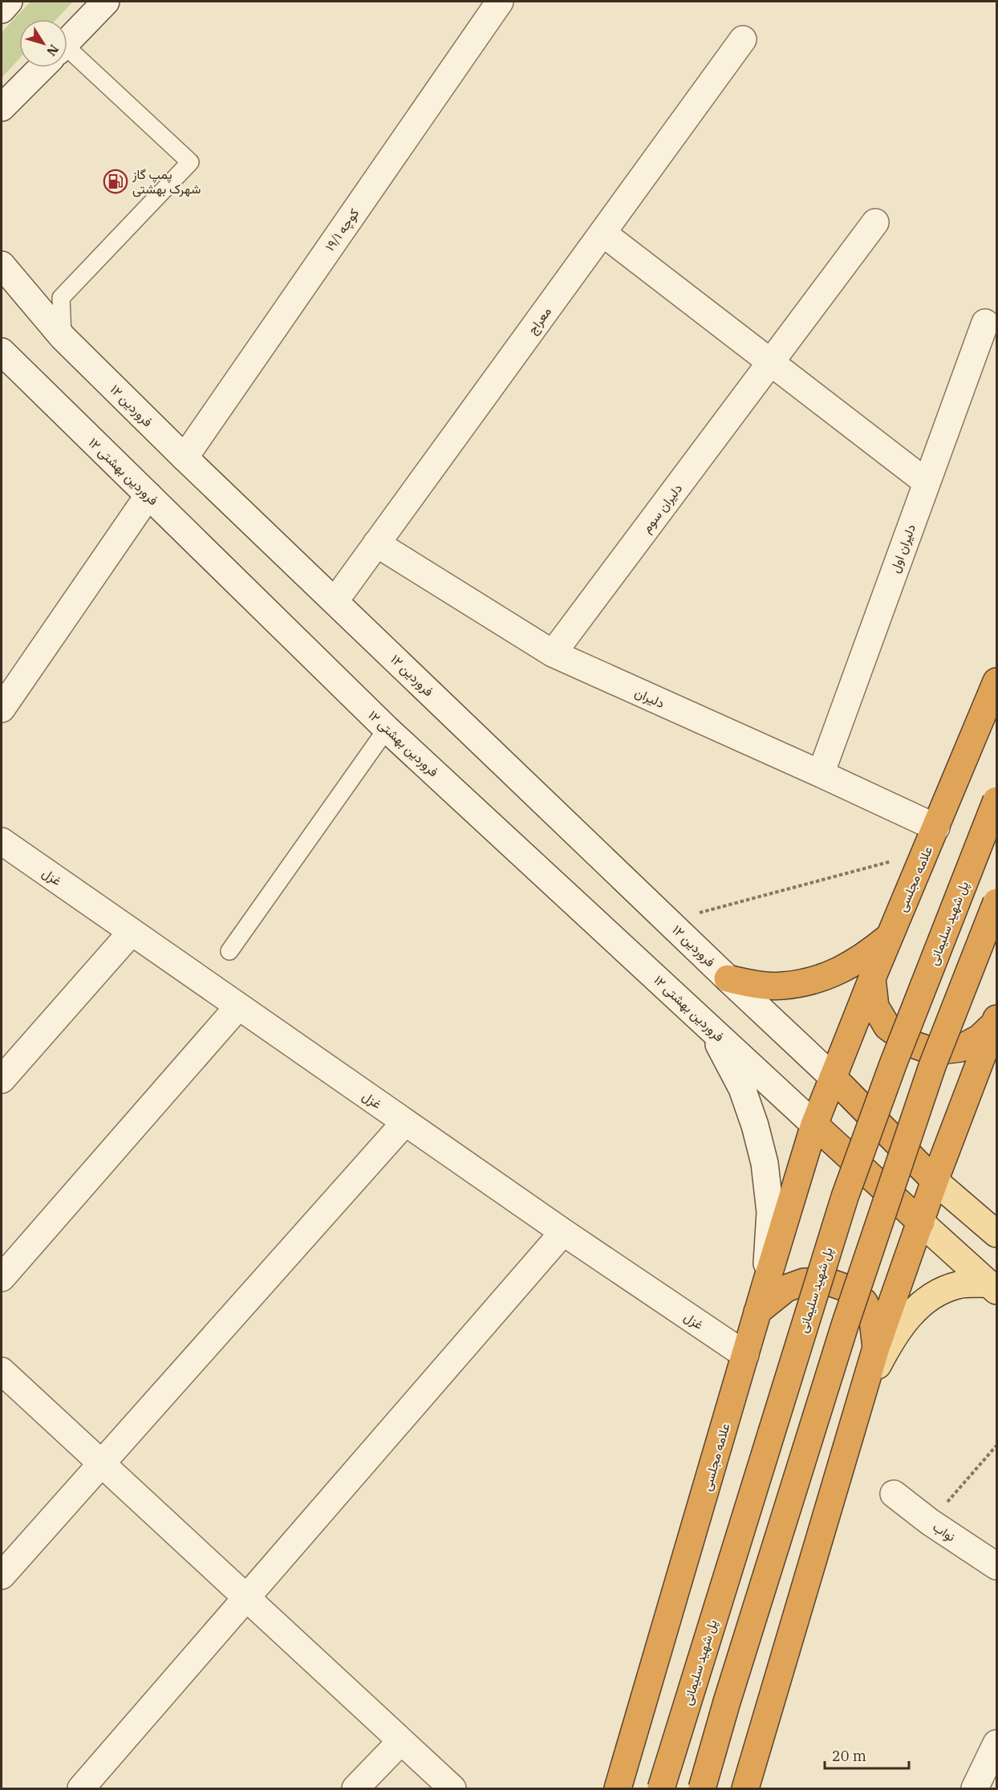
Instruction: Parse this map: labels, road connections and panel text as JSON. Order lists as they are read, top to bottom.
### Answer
{
  "streets": {
    "highway": ["علامه مجلسی", "پل شهید سلیمانی"],
    "street": [
      "کوچه ۱۹/۱",
      "معراج",
      "۱۲ فروردین",
      "۱۲ فروردین بهشتی",
      "دلیران سوم",
      "دلیران اول",
      "دلیران",
      "غزل",
      "نواب"
    ]
  },
  "crossings": [
    ["کوچه ۱۹/۱", "۱۲ فروردین"],
    ["معراج", "۱۲ فروردین"],
    ["معراج", "دلیران"],
    ["۱۲ فروردین", "علامه مجلسی"],
    ["۱۲ فروردین بهشتی", "علامه مجلسی"],
    ["دلیران سوم", "دلیران"],
    ["دلیران اول", "دلیران"],
    ["دلیران", "علامه مجلسی"],
    ["غزل", "علامه مجلسی"]
  ],
  "places": {
    "fuel station": ["پمپ گاز شهرک بهشتی"]
  },
  "scale_bar": "20 m",
  "north": "bottom right"
}
